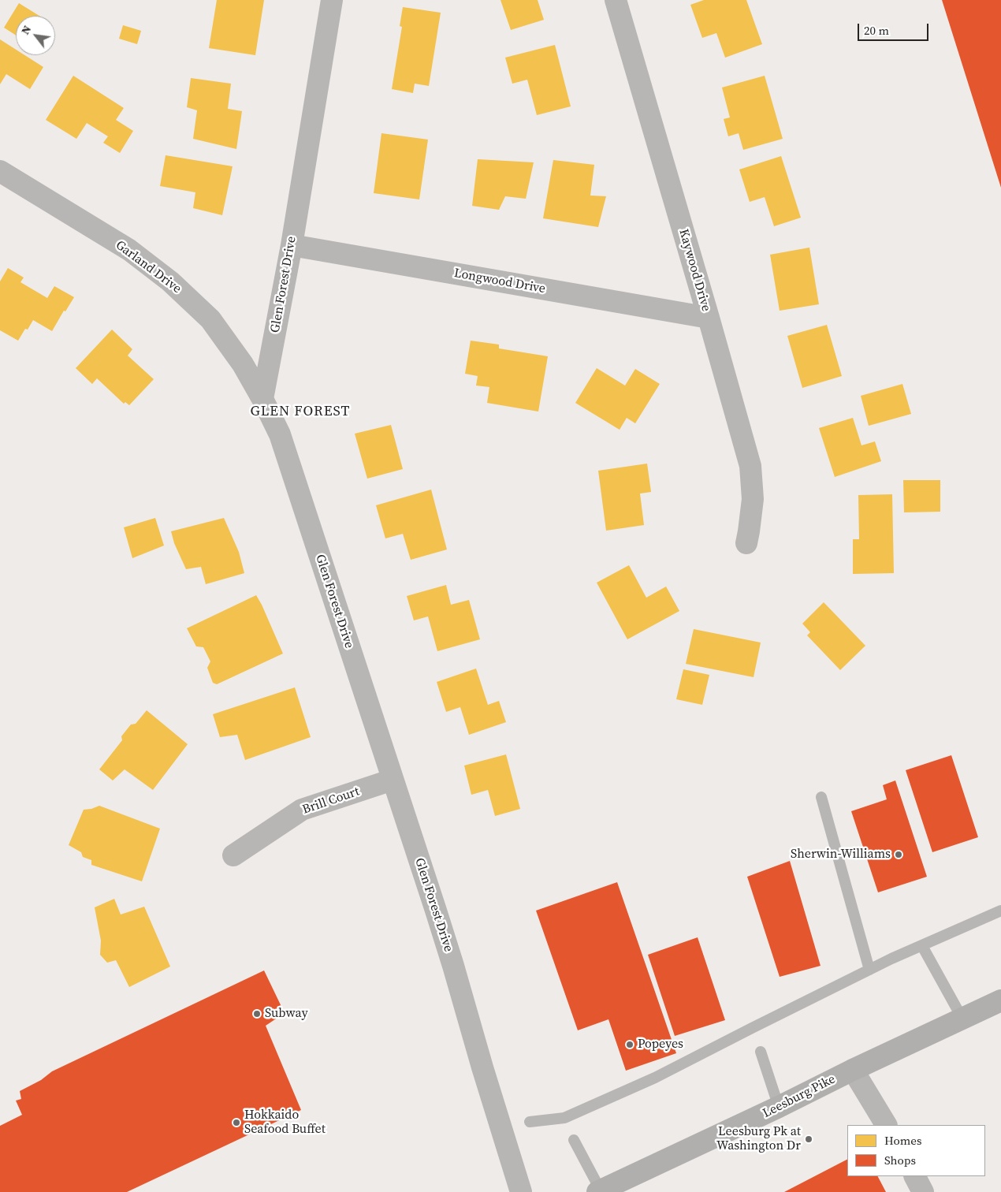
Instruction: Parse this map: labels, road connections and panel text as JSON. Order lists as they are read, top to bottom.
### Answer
{
  "streets": {
    "main road": ["Leesburg Pike"],
    "street": [
      "Garland Drive",
      "Kaywood Drive",
      "Longwood Drive",
      "Glen Forest Drive",
      "Brill Court"
    ]
  },
  "crossings": [
    ["Garland Drive", "Glen Forest Drive"],
    ["Kaywood Drive", "Longwood Drive"],
    ["Longwood Drive", "Glen Forest Drive"],
    ["Glen Forest Drive", "Brill Court"]
  ],
  "districts": ["GLEN FOREST"],
  "places": [
    "Sherwin-Williams",
    "Subway",
    "Popeyes",
    "Hokkaido Seafood Buffet",
    "Leesburg Pk at Washington Dr"
  ],
  "legend": ["Homes", "Shops"],
  "scale_bar": "20 m",
  "north": "top left"
}
